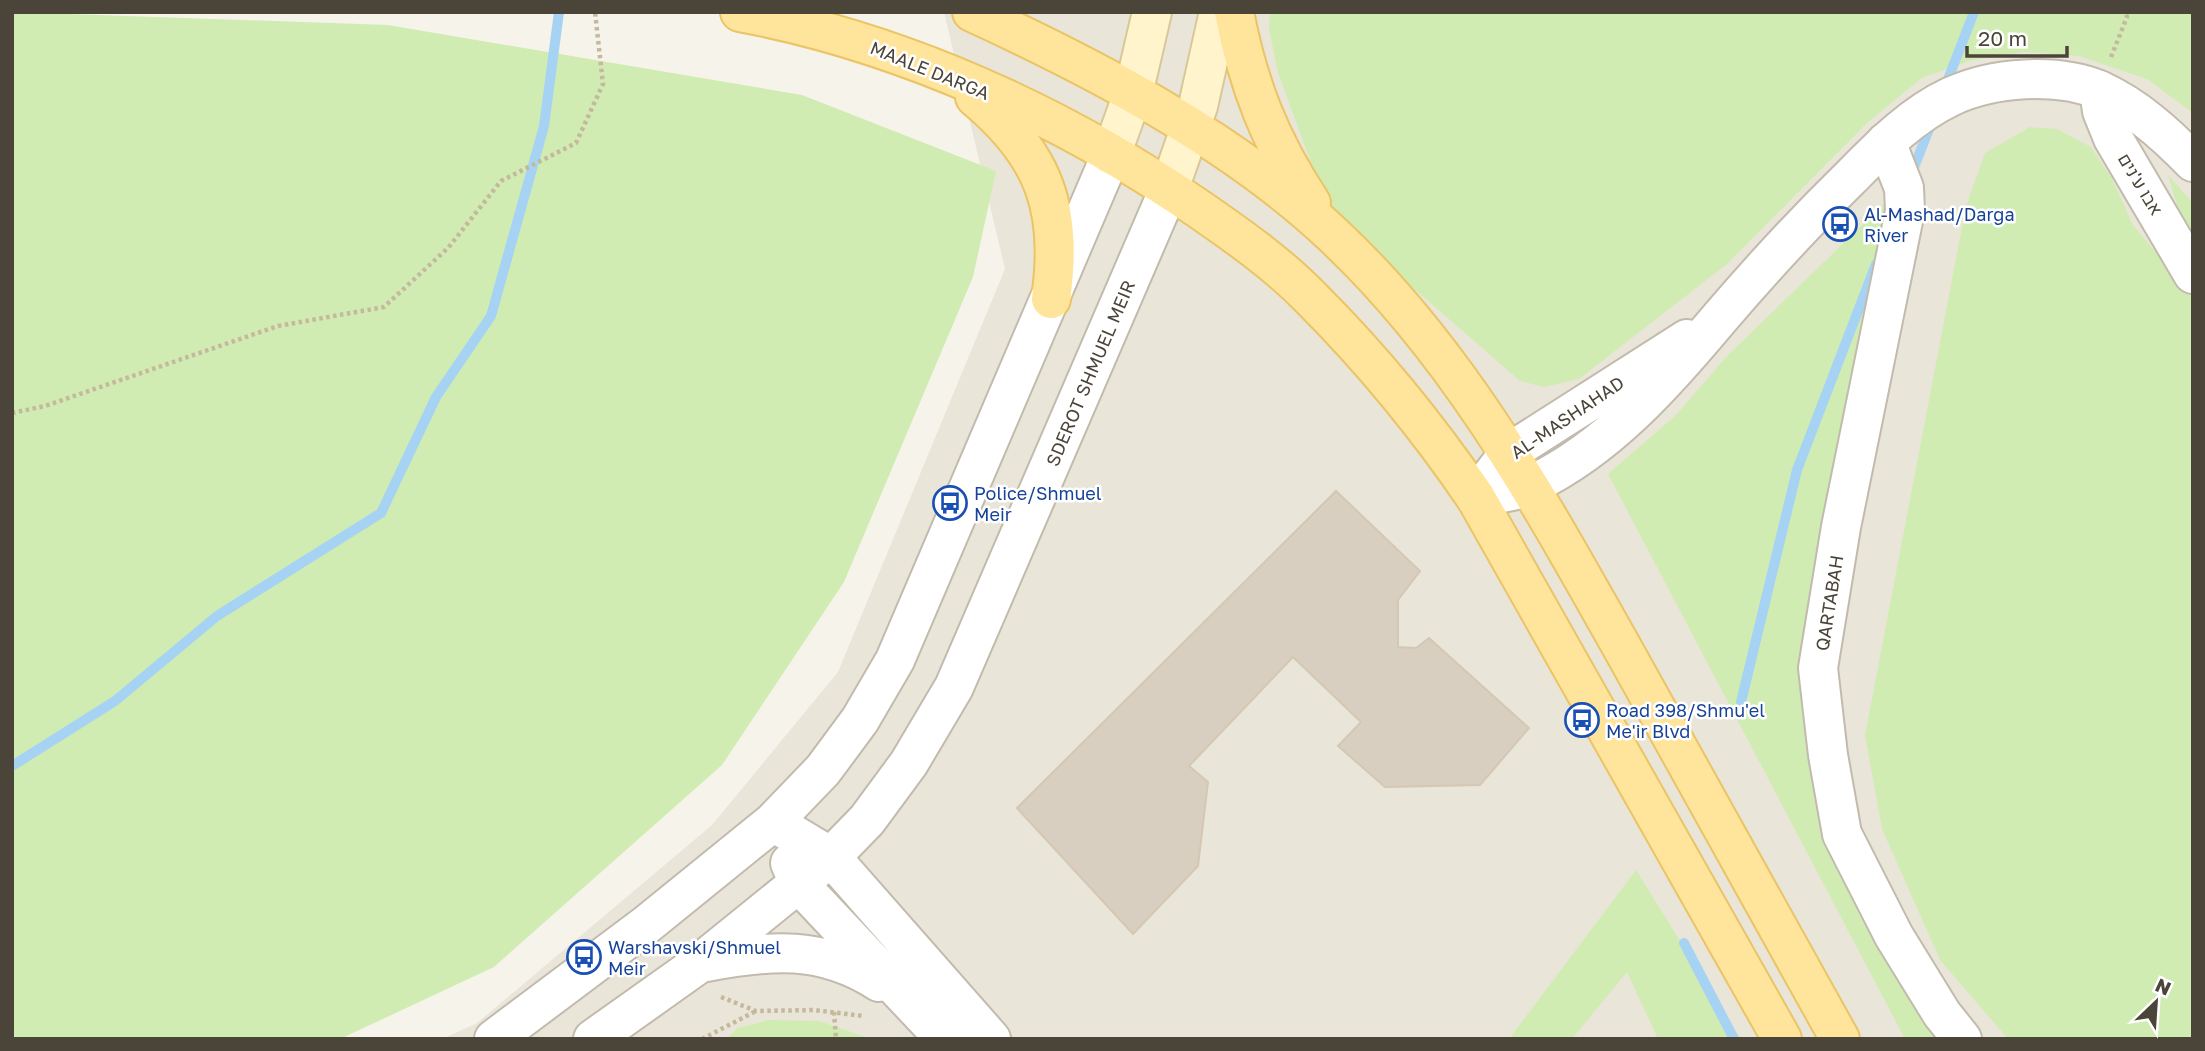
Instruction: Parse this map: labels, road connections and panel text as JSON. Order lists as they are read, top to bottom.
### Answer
{
  "streets": {
    "main road": ["MAALE DARGA", "SDEROT SHMUEL MEIR"],
    "street": ["אבו ע'נים", "AL-MASHAHAD", "QARTABAH"]
  },
  "crossings": [
    ["MAALE DARGA", "SDEROT SHMUEL MEIR"],
    ["MAALE DARGA", "AL-MASHAHAD"],
    ["אבו ע'נים", "AL-MASHAHAD"],
    ["AL-MASHAHAD", "QARTABAH"]
  ],
  "places": {
    "bus stop": [
      "Al-Mashad/Darga River",
      "Police/Shmuel Meir",
      "Road 398/Shmu'el Me'ir Blvd",
      "Warshavski/Shmuel Meir"
    ]
  },
  "scale_bar": "20 m",
  "north": "top right"
}
